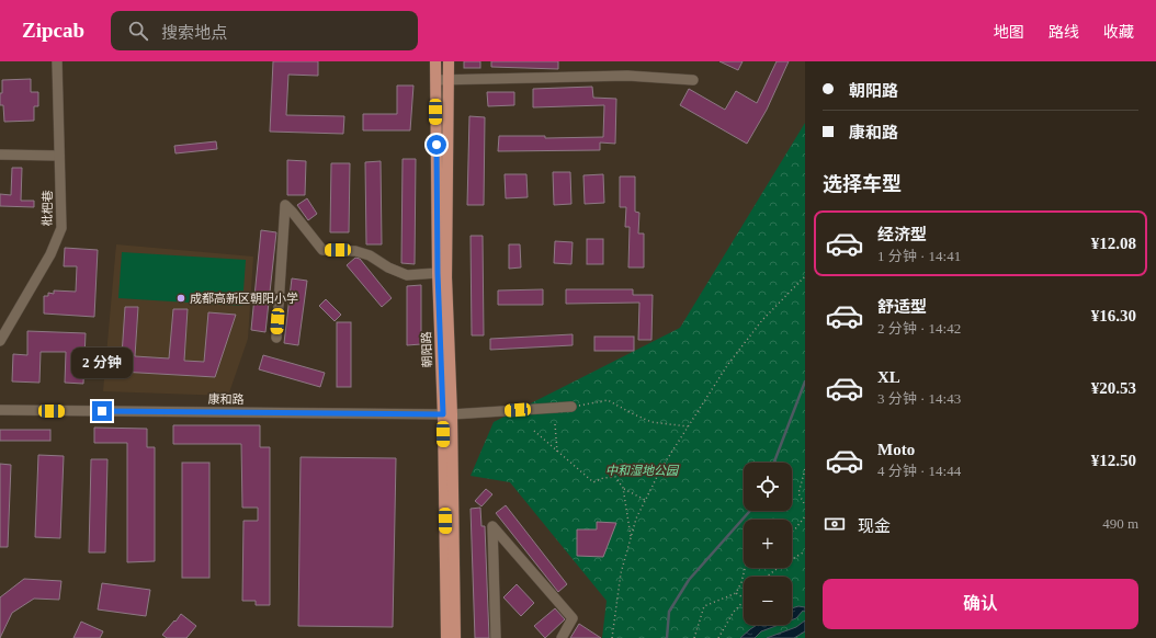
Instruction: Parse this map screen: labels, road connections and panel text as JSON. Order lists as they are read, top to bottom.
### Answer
{
  "streets": {
    "main road": ["朝阳路"],
    "street": ["枇杷巷", "康和路"]
  },
  "crossings": [
    ["朝阳路", "康和路"]
  ],
  "parks": ["中和湿地公园"],
  "places": ["成都高新区朝阳小学"],
  "page": {
    "header": "Zipcab",
    "search": "搜索地点",
    "nav": ["地图", "路线", "收藏"],
    "banner": ["朝阳路", "康和路"],
    "heading": "选择车型",
    "list": [
      {
        "name": "经济型",
        "note": "1 分钟 · 14:41",
        "value": "¥12.08"
      },
      {
        "name": "舒适型",
        "note": "2 分钟 · 14:42",
        "value": "¥16.30"
      },
      {
        "name": "XL",
        "note": "3 分钟 · 14:43",
        "value": "¥20.53"
      },
      {
        "name": "Moto",
        "note": "4 分钟 · 14:44",
        "value": "¥12.50"
      }
    ],
    "bubble": "2 分钟",
    "map_buttons": ["+", "−"],
    "pay": ["现金", "490 m"],
    "buttons": "确认"
  }
}
